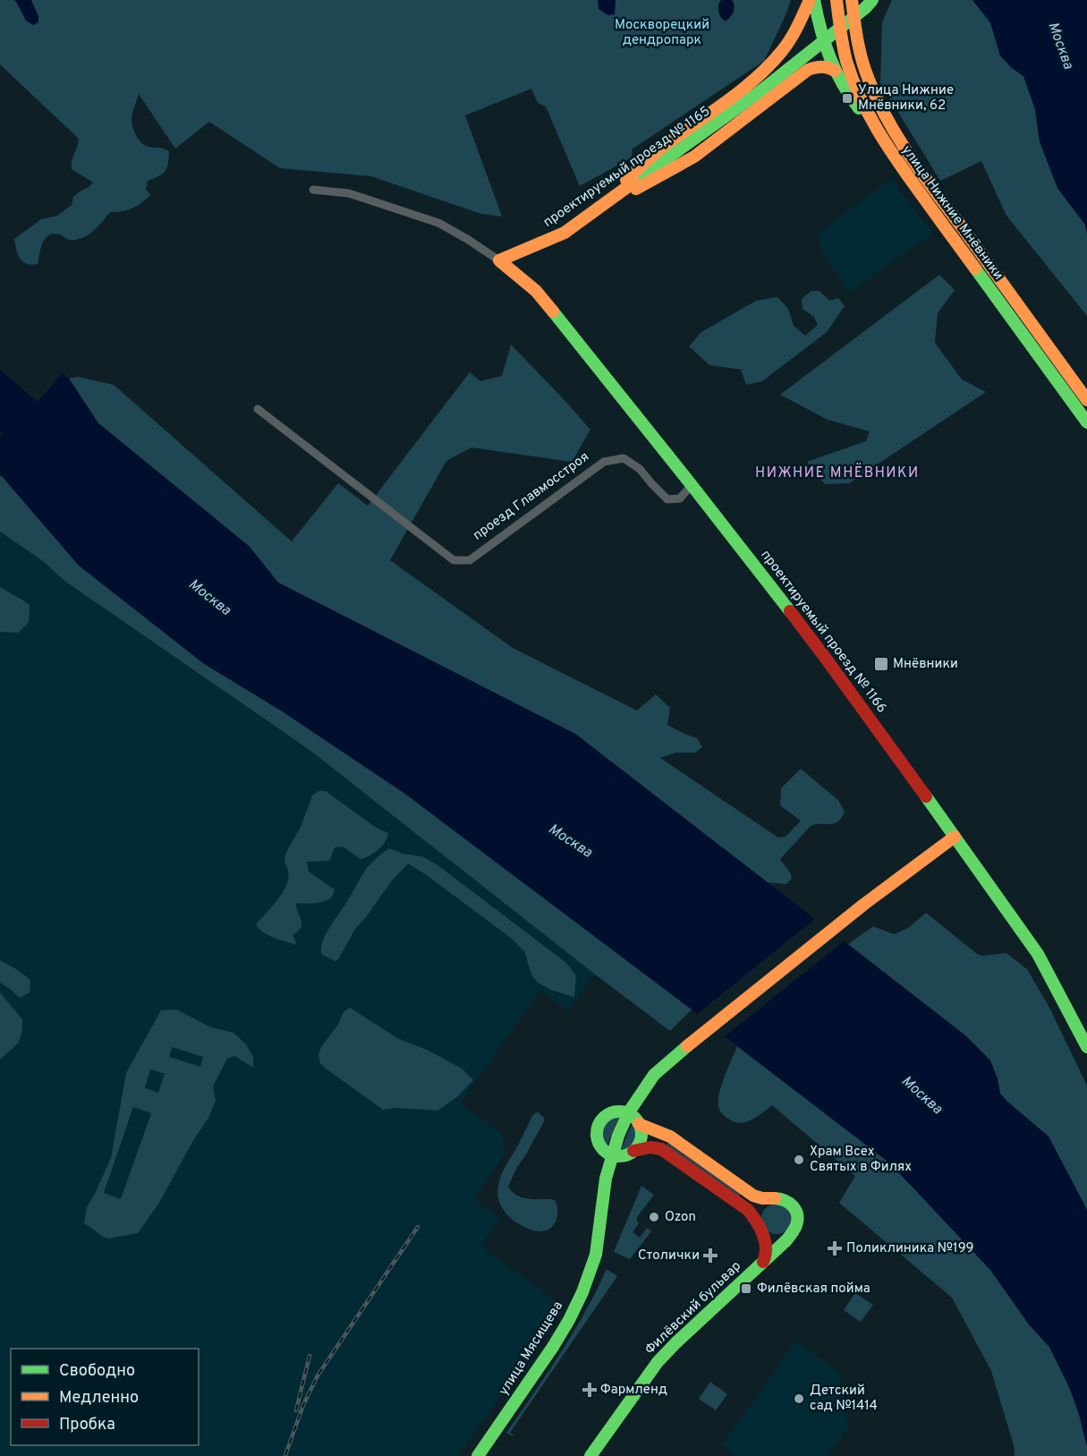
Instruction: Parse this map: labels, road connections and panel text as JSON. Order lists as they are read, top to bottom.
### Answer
{
  "streets": {
    "street": [
      "проектируемый проезд № 1165",
      "улица Нижние Мнёвники",
      "проезд Главмосстроя",
      "проектируемый проезд № 1166",
      "Филёвский бульвар",
      "улица Мясищева"
    ]
  },
  "crossings": [
    ["проектируемый проезд № 1165", "проектируемый проезд № 1166"],
    ["проезд Главмосстроя", "проектируемый проезд № 1166"],
    ["проектируемый проезд № 1166", "улица Мясищева"]
  ],
  "districts": ["НИЖНИЕ МНЁВНИКИ"],
  "water": ["Москва"],
  "parks": ["Москворецкий дендропарк"],
  "places": {
    "transit": ["Улица Нижние Мнёвники, 62", "Мнёвники", "Филёвская пойма"],
    "other": ["Храм Всех Святых в Филях", "Ozon", "Детский сад №1414"],
    "health": ["Поликлиника №199", "Столички", "Фармленд"]
  },
  "legend": ["Свободно", "Медленно", "Пробка"]
}
